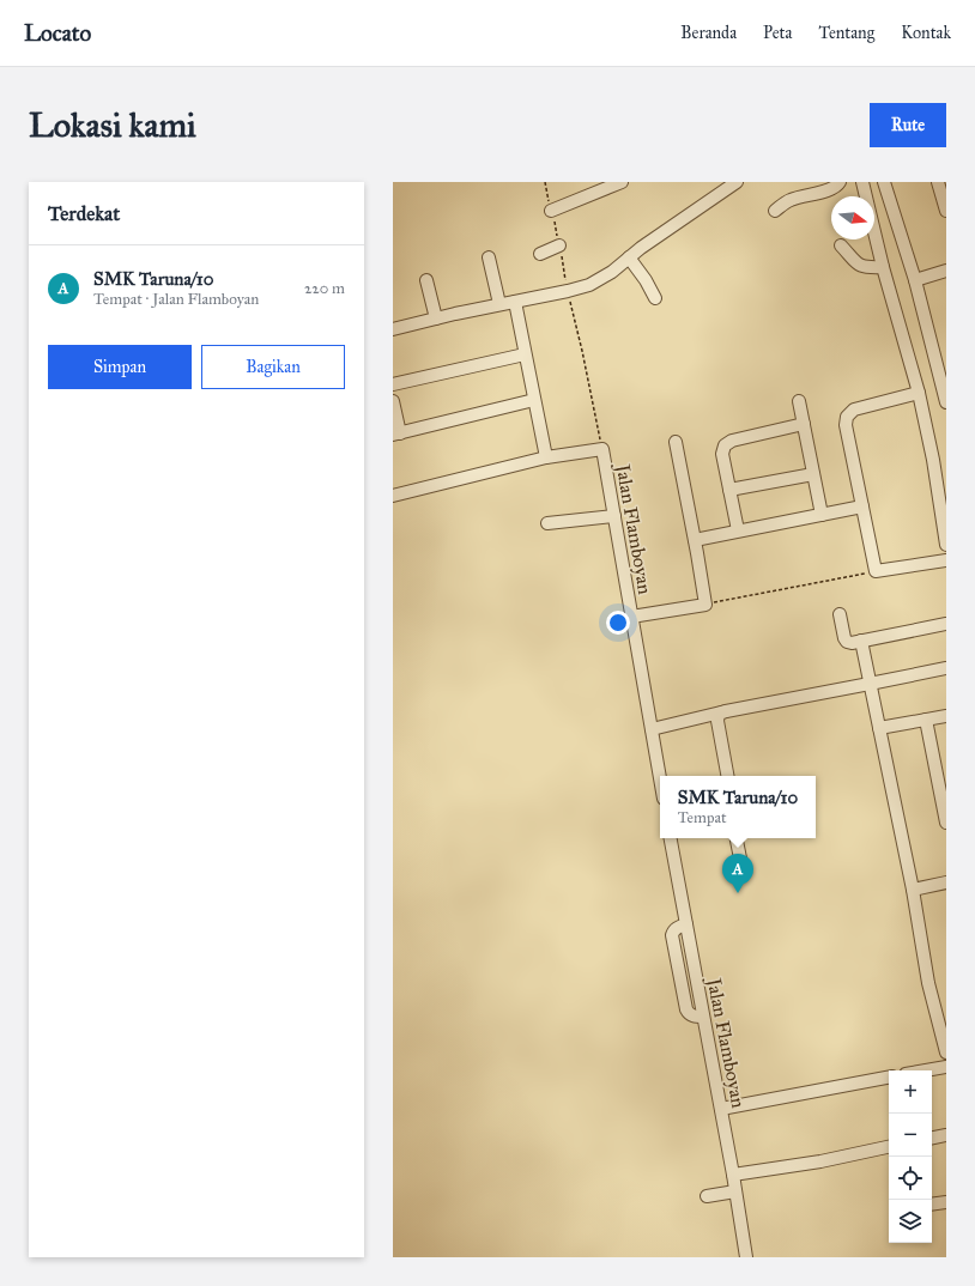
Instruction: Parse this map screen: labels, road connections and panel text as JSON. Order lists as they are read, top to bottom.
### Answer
{
  "streets": {
    "street": ["Jalan Flamboyan"]
  },
  "north": "right",
  "page": {
    "header": "Locato",
    "nav": [
      "Beranda",
      "Peta",
      "Tentang",
      "Kontak"
    ],
    "buttons": [
      "Rute",
      ["Simpan", "Bagikan"]
    ],
    "title": "Lokasi kami",
    "heading": "Terdekat",
    "list": [
      {
        "mark": "A",
        "name": "SMK Taruna/10",
        "note": "Tempat · Jalan Flamboyan",
        "value": "220 m"
      }
    ],
    "popup": ["SMK Taruna/10", "Tempat"],
    "pins": "A",
    "map_buttons": ["+", "−"]
  }
}
